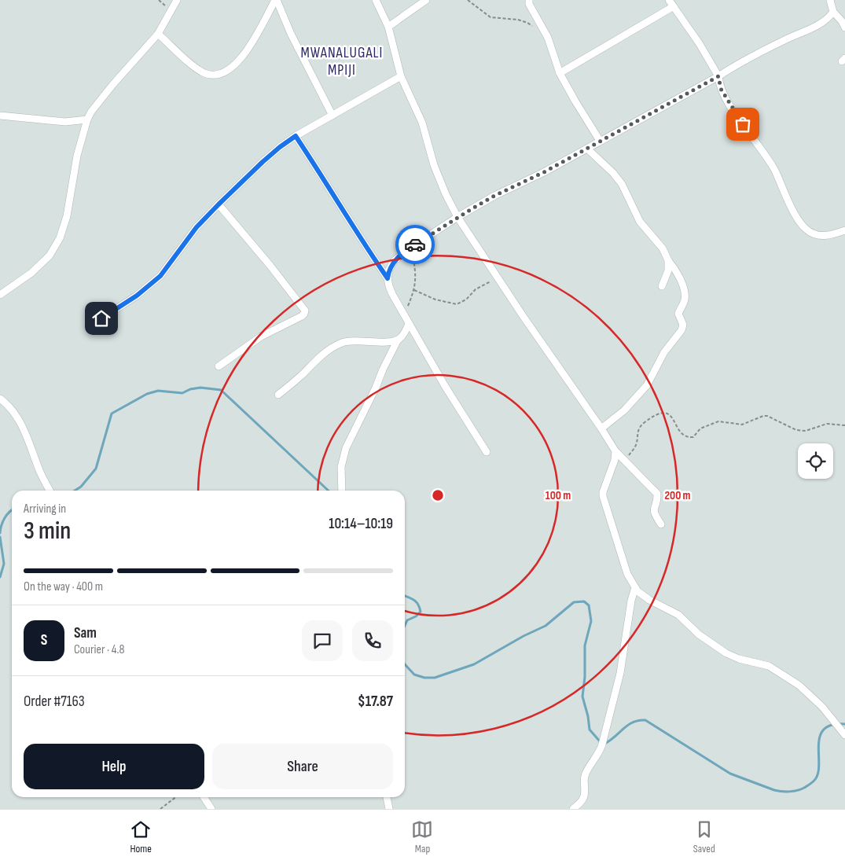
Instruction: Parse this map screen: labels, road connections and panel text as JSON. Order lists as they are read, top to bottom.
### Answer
{
  "districts": ["MWANALUGALI MPIJI"],
  "page": {
    "heading": ["3 min", "Arriving in", "10:14–10:19"],
    "panel": [
      "Sam",
      "Courier · 4.8",
      "Order #7163",
      "$17.87"
    ],
    "bar": "On the way · 400 m",
    "round": "S",
    "buttons": ["Help", "Share"],
    "tabs": ["Home", "Map", "Saved"]
  },
  "rings": ["100 m", "200 m"]
}
